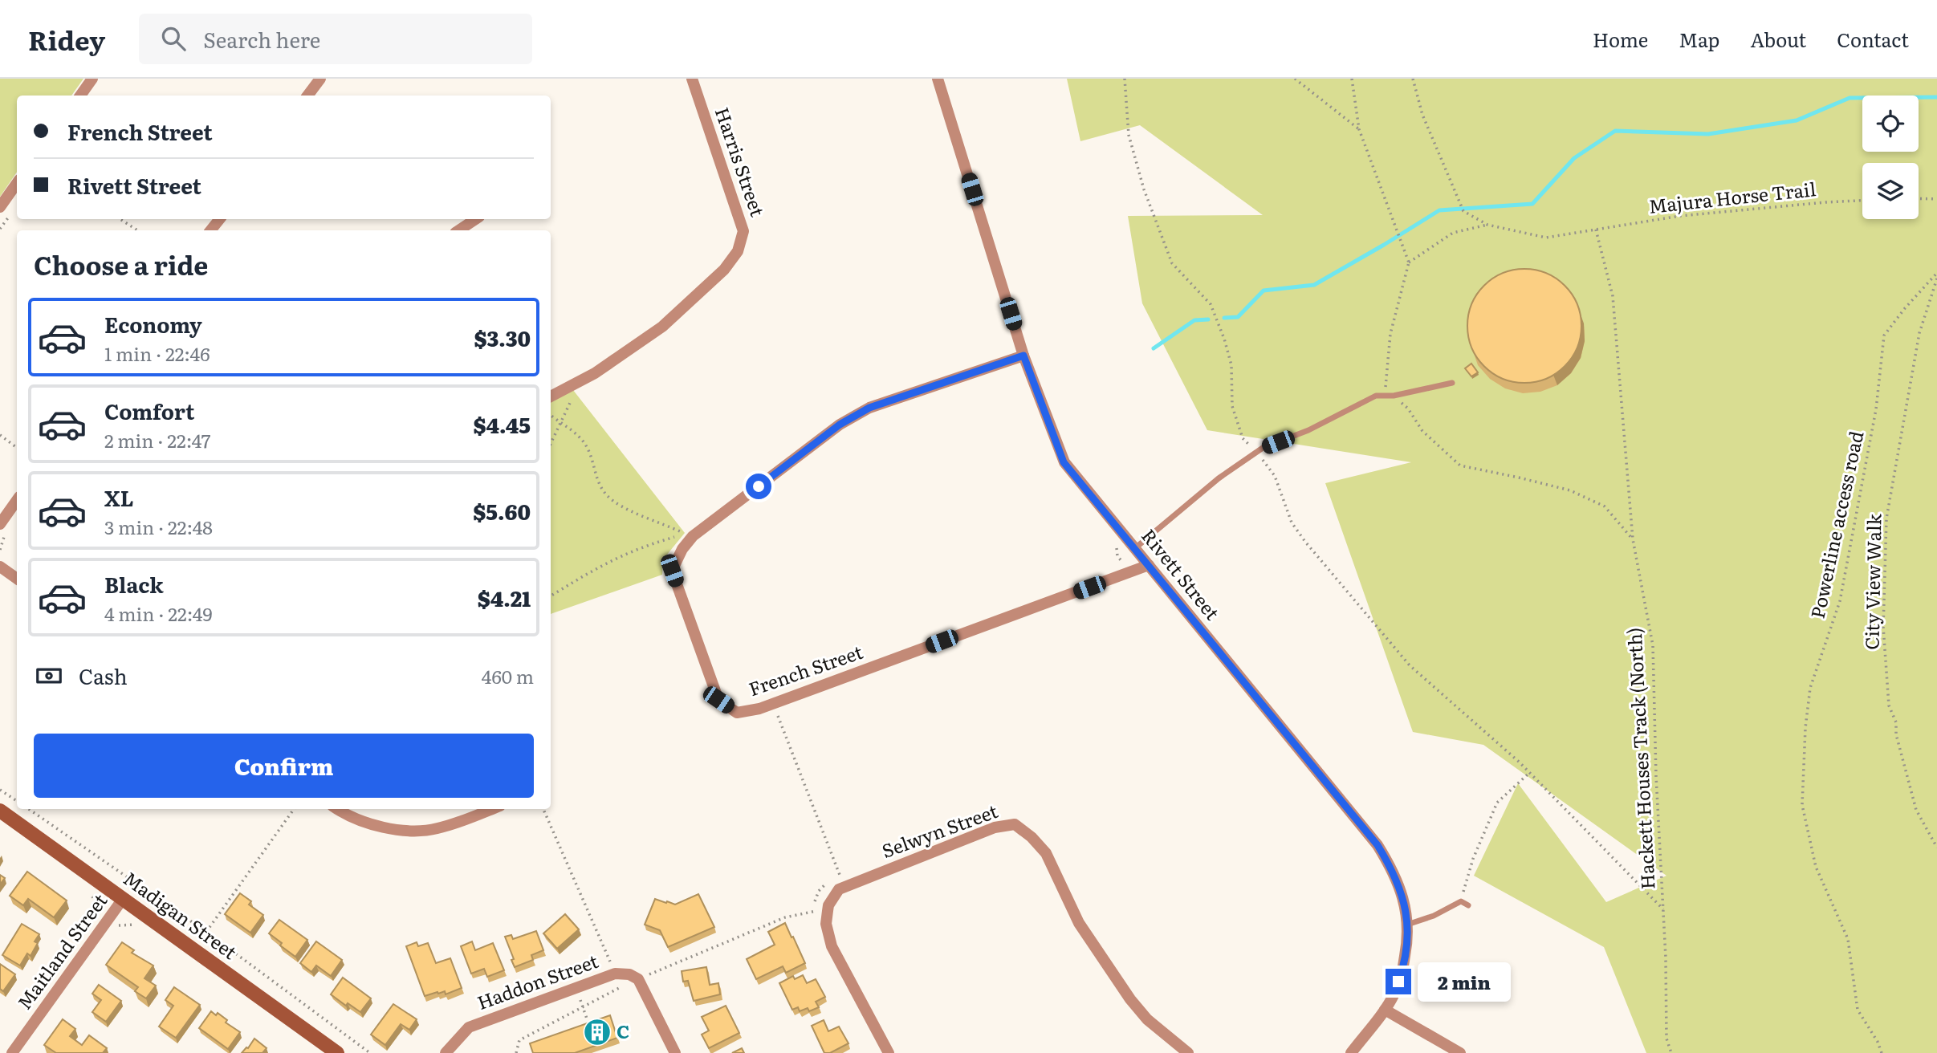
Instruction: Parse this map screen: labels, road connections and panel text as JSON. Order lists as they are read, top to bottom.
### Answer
{
  "streets": {
    "street": [
      "Harris Street",
      "Rivett Street",
      "French Street",
      "Selwyn Street",
      "Madigan Street",
      "Maitland Street",
      "Haddon Street"
    ],
    "path": [
      "Majura Horse Trail",
      "Powerline access road",
      "City View Walk",
      "Hackett Houses Track (North)"
    ]
  },
  "crossings": [
    ["Majura Horse Trail", "Hackett Houses Track (North)"],
    ["Rivett Street", "French Street"],
    ["Madigan Street", "Maitland Street"]
  ],
  "places": {
    "building": ["C"]
  },
  "page": {
    "header": "Ridey",
    "search": "Search here",
    "nav": [
      "Home",
      "Map",
      "About",
      "Contact"
    ],
    "banner": ["French Street", "Rivett Street"],
    "heading": "Choose a ride",
    "list": [
      {
        "name": "Economy",
        "note": "1 min · 22:46",
        "value": "$3.30"
      },
      {
        "name": "Comfort",
        "note": "2 min · 22:47",
        "value": "$4.45"
      },
      {
        "name": "XL",
        "note": "3 min · 22:48",
        "value": "$5.60"
      },
      {
        "name": "Black",
        "note": "4 min · 22:49",
        "value": "$4.21"
      }
    ],
    "pay": ["Cash", "460 m"],
    "buttons": "Confirm",
    "bubble": "2 min"
  }
}
